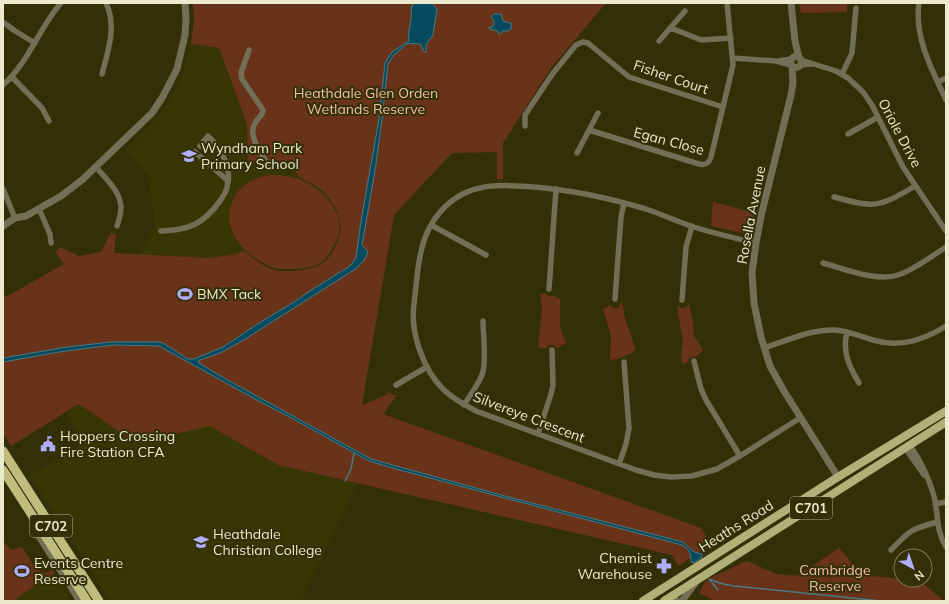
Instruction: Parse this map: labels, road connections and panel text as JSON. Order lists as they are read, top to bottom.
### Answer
{
  "streets": {
    "highway": ["C702"],
    "main road": ["C701", "Heaths Road"],
    "street": [
      "Fisher Court",
      "Oriole Drive",
      "Egan Close",
      "Rosella Avenue",
      "Silvereye Crescent"
    ]
  },
  "crossings": [
    ["Fisher Court", "Egan Close"],
    ["Oriole Drive", "Egan Close"],
    ["Oriole Drive", "Rosella Avenue"],
    ["Rosella Avenue", "Silvereye Crescent"],
    ["Rosella Avenue", "Heaths Road"]
  ],
  "parks": ["Heathdale Glen Orden Wetlands Reserve", "Cambridge Reserve"],
  "places": {
    "school or university": ["Wyndham Park Primary School", "Heathdale Christian College"],
    "sports": ["BMX Tack", "Events Centre Reserve"],
    "public building": ["Hoppers Crossing Fire Station CFA"],
    "pharmacy": ["Chemist Warehouse"]
  },
  "north": "bottom right"
}
